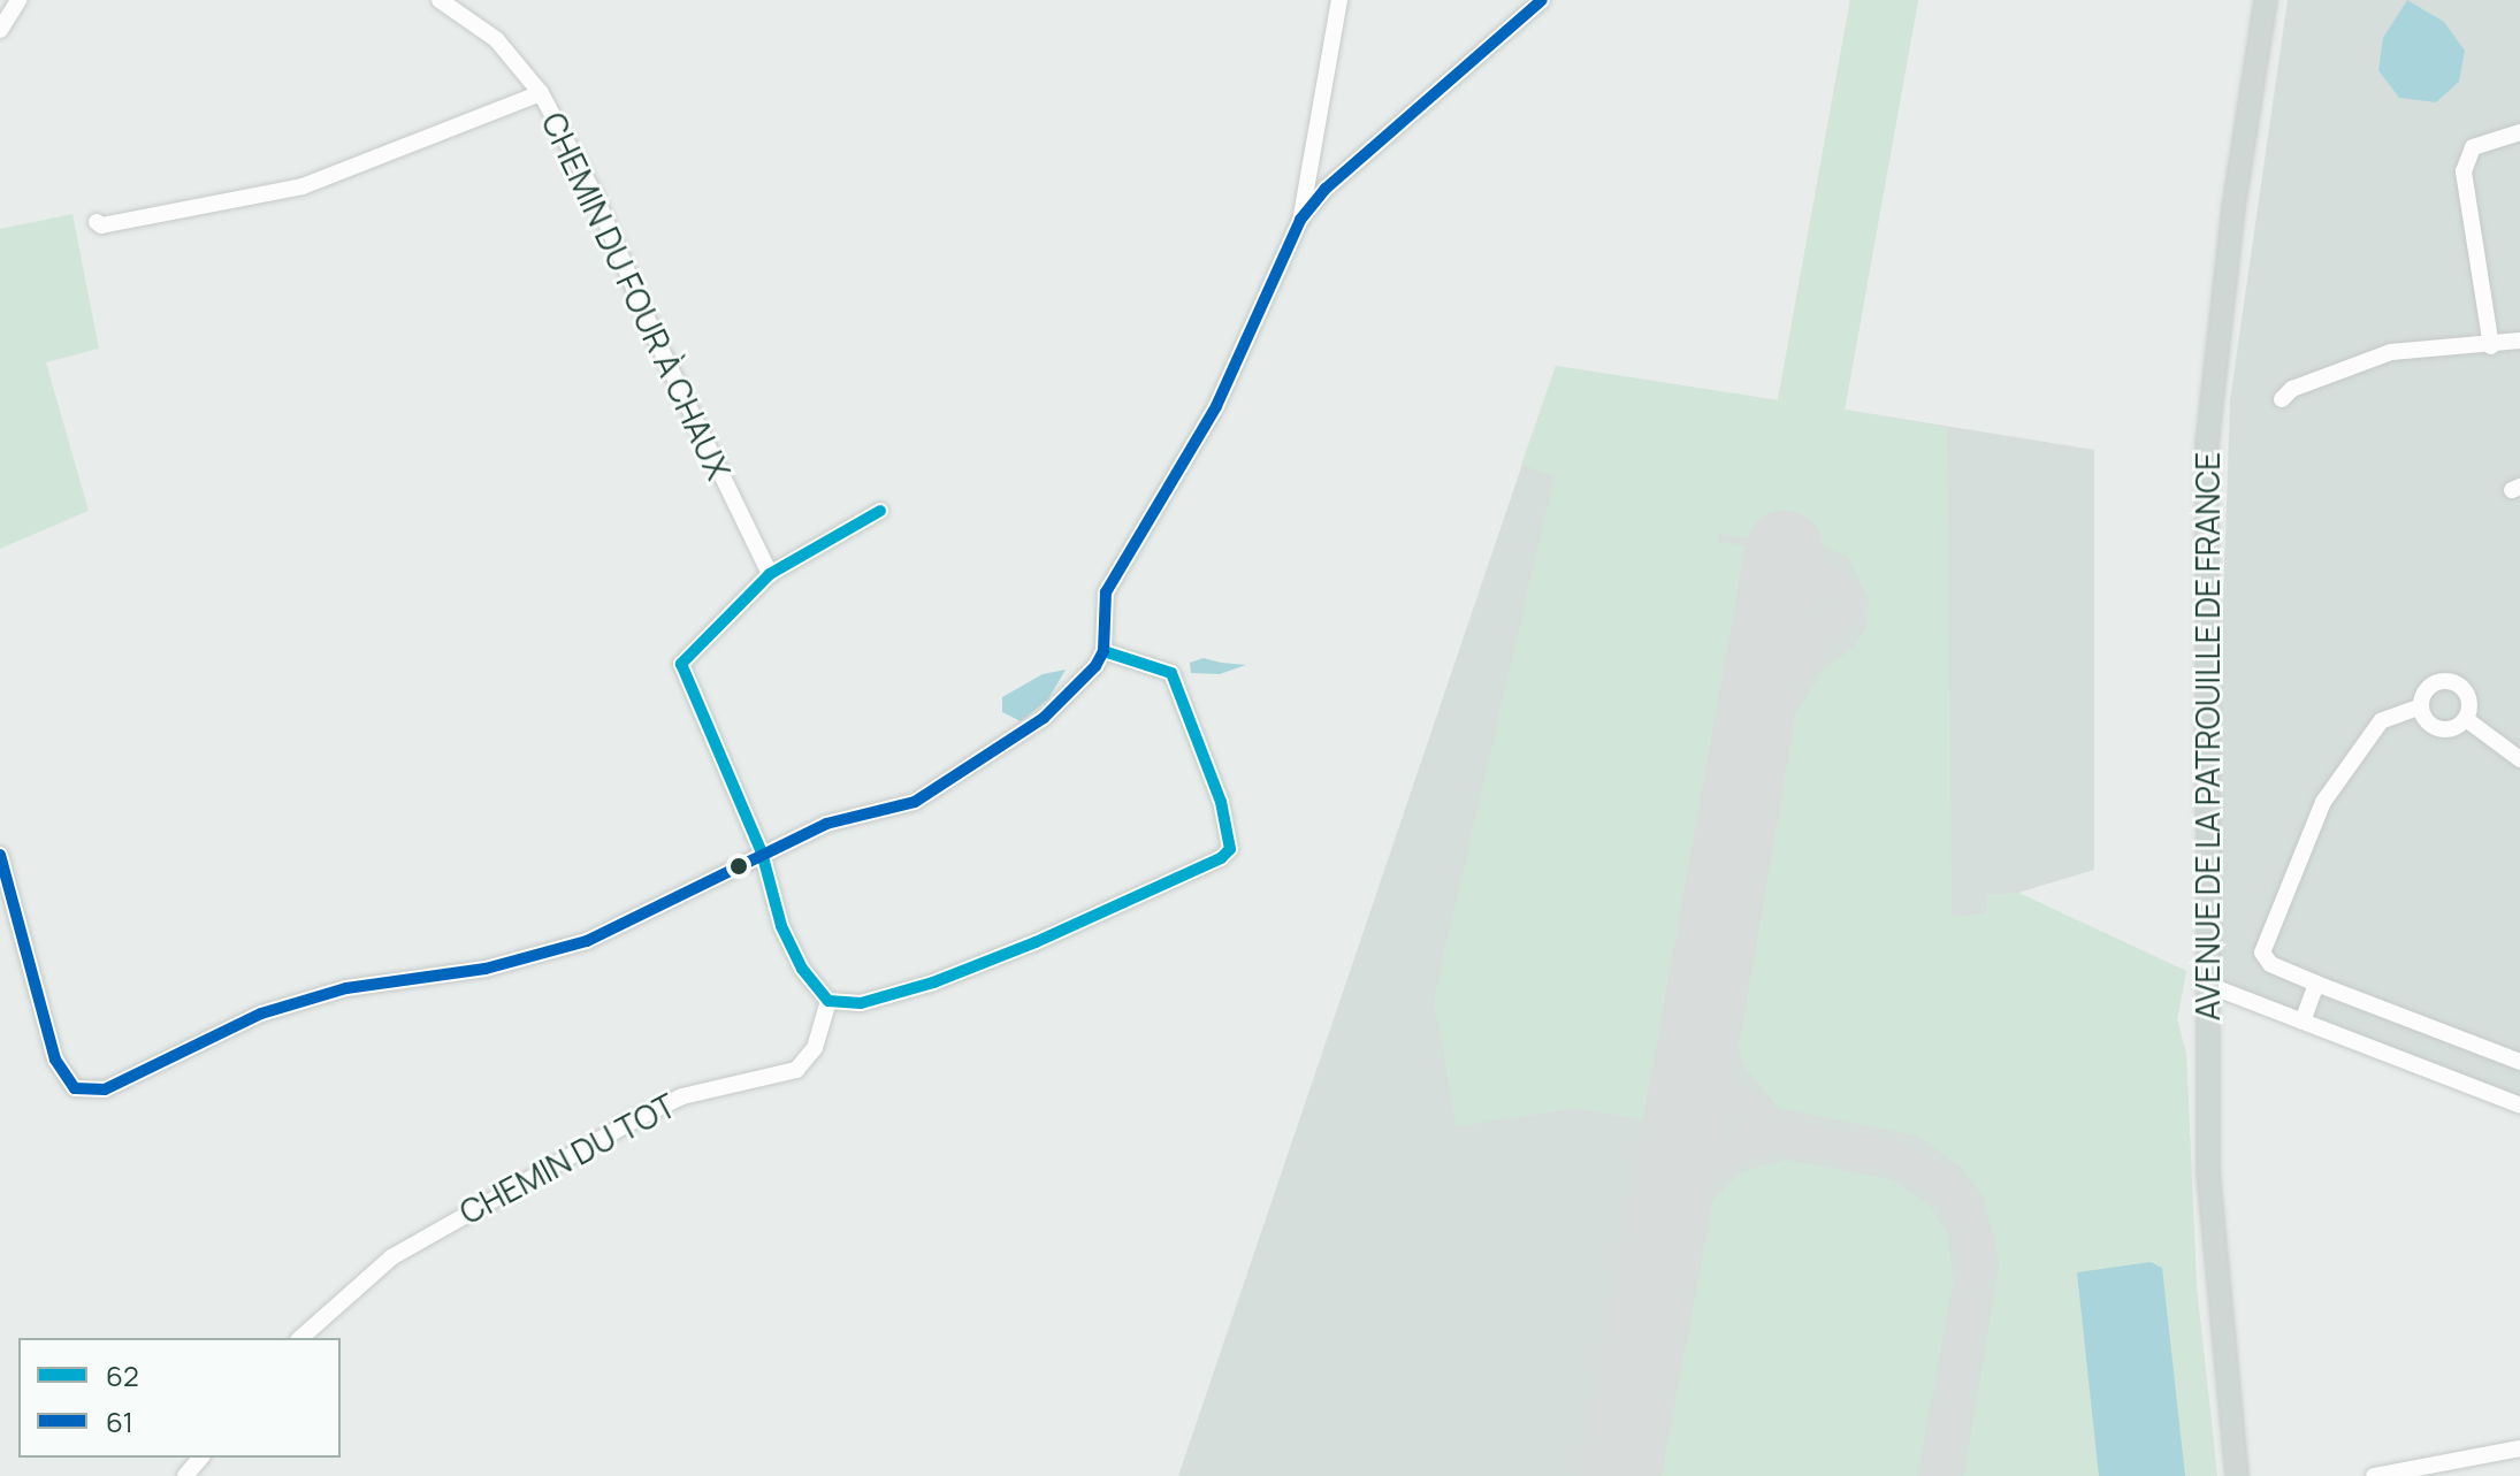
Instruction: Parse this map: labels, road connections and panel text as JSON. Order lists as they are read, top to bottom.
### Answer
{
  "streets": {
    "main road": ["AVENUE DE LA PATROUILLE DE FRANCE"],
    "street": ["CHEMIN DU FOUR À CHAUX", "CHEMIN DU TOT"]
  },
  "lines": ["transit line 61", "transit line 62"],
  "legend": ["62", "61"]
}
